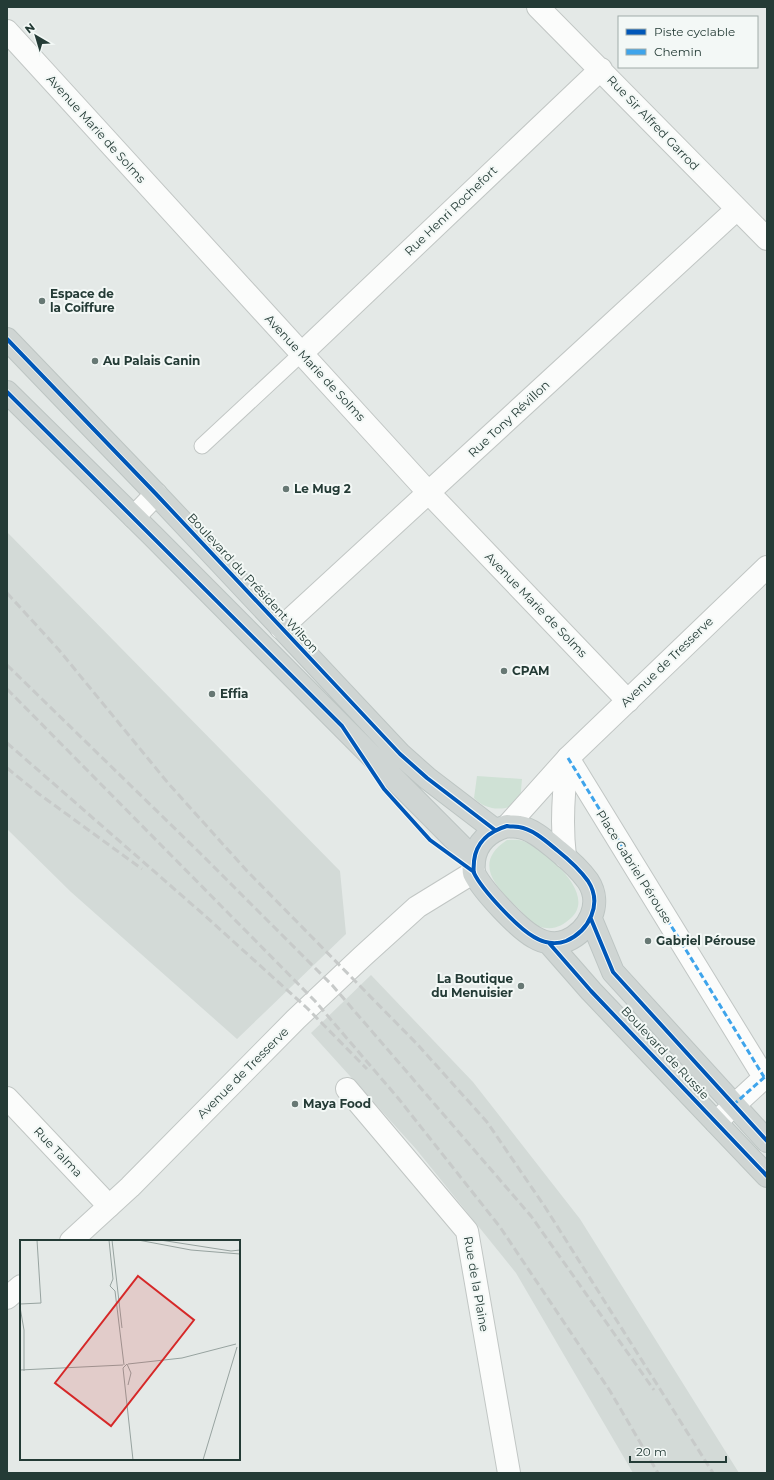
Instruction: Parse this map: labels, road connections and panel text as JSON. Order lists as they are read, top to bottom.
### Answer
{
  "streets": {
    "main road": ["Boulevard du Président Wilson", "Boulevard de Russie"],
    "street": [
      "Rue Sir Alfred Garrod",
      "Avenue Marie de Solms",
      "Rue Henri Rochefort",
      "Rue Tony Révillon",
      "Avenue de Tresserve",
      "Place Gabriel Pérouse",
      "Rue Talma",
      "Rue de la Plaine"
    ]
  },
  "crossings": [
    ["Rue Sir Alfred Garrod", "Rue Henri Rochefort"],
    ["Rue Sir Alfred Garrod", "Rue Tony Révillon"],
    ["Avenue Marie de Solms", "Rue Henri Rochefort"],
    ["Avenue Marie de Solms", "Rue Tony Révillon"],
    ["Avenue Marie de Solms", "Avenue de Tresserve"],
    ["Rue Tony Révillon", "Boulevard du Président Wilson"],
    ["Boulevard du Président Wilson", "Avenue de Tresserve"],
    ["Boulevard du Président Wilson", "Boulevard de Russie"],
    ["Avenue de Tresserve", "Place Gabriel Pérouse"],
    ["Avenue de Tresserve", "Boulevard de Russie"],
    ["Avenue de Tresserve", "Rue Talma"]
  ],
  "places": [
    "Espace de la Coiffure",
    "Au Palais Canin",
    "Le Mug 2",
    "CPAM",
    "Effia",
    "Gabriel Pérouse",
    "La Boutique du Menuisier",
    "Maya Food"
  ],
  "legend": ["Piste cyclable", "Chemin"],
  "scale_bar": "20 m",
  "north": "top left"
}
